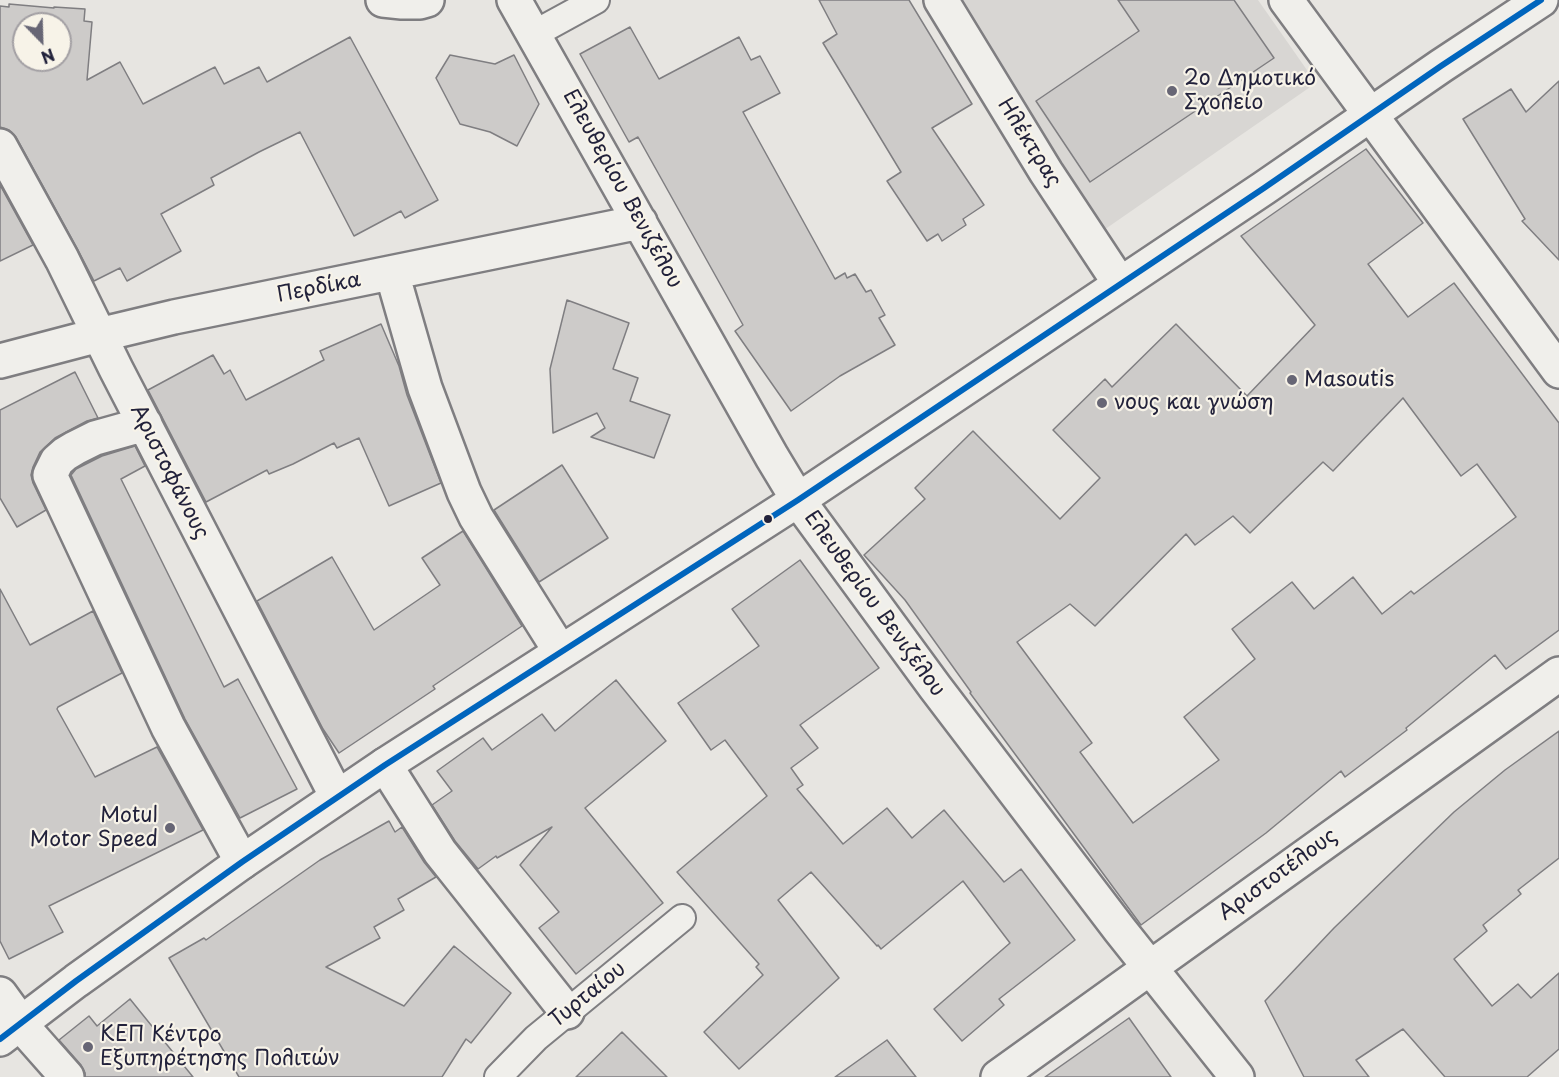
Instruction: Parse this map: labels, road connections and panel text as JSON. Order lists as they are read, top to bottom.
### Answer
{
  "streets": {
    "street": [
      "Ηλέκτρας",
      "Ελευθερίου Βενιζέλου",
      "Περδίκα",
      "Αριστοφάνους",
      "Αριστοτέλους",
      "Τυρταίου"
    ]
  },
  "crossings": [
    ["Ελευθερίου Βενιζέλου", "Περδίκα"],
    ["Ελευθερίου Βενιζέλου", "Αριστοτέλους"],
    ["Περδίκα", "Αριστοφάνους"]
  ],
  "places": [
    "2ο Δημοτικό Σχολείο",
    "Masoutis",
    "νους και γνώση",
    "Motul Motor Speed",
    "ΚΕΠ Κέντρο Εξυπηρέτησης Πολιτών"
  ],
  "north": "bottom right"
}
